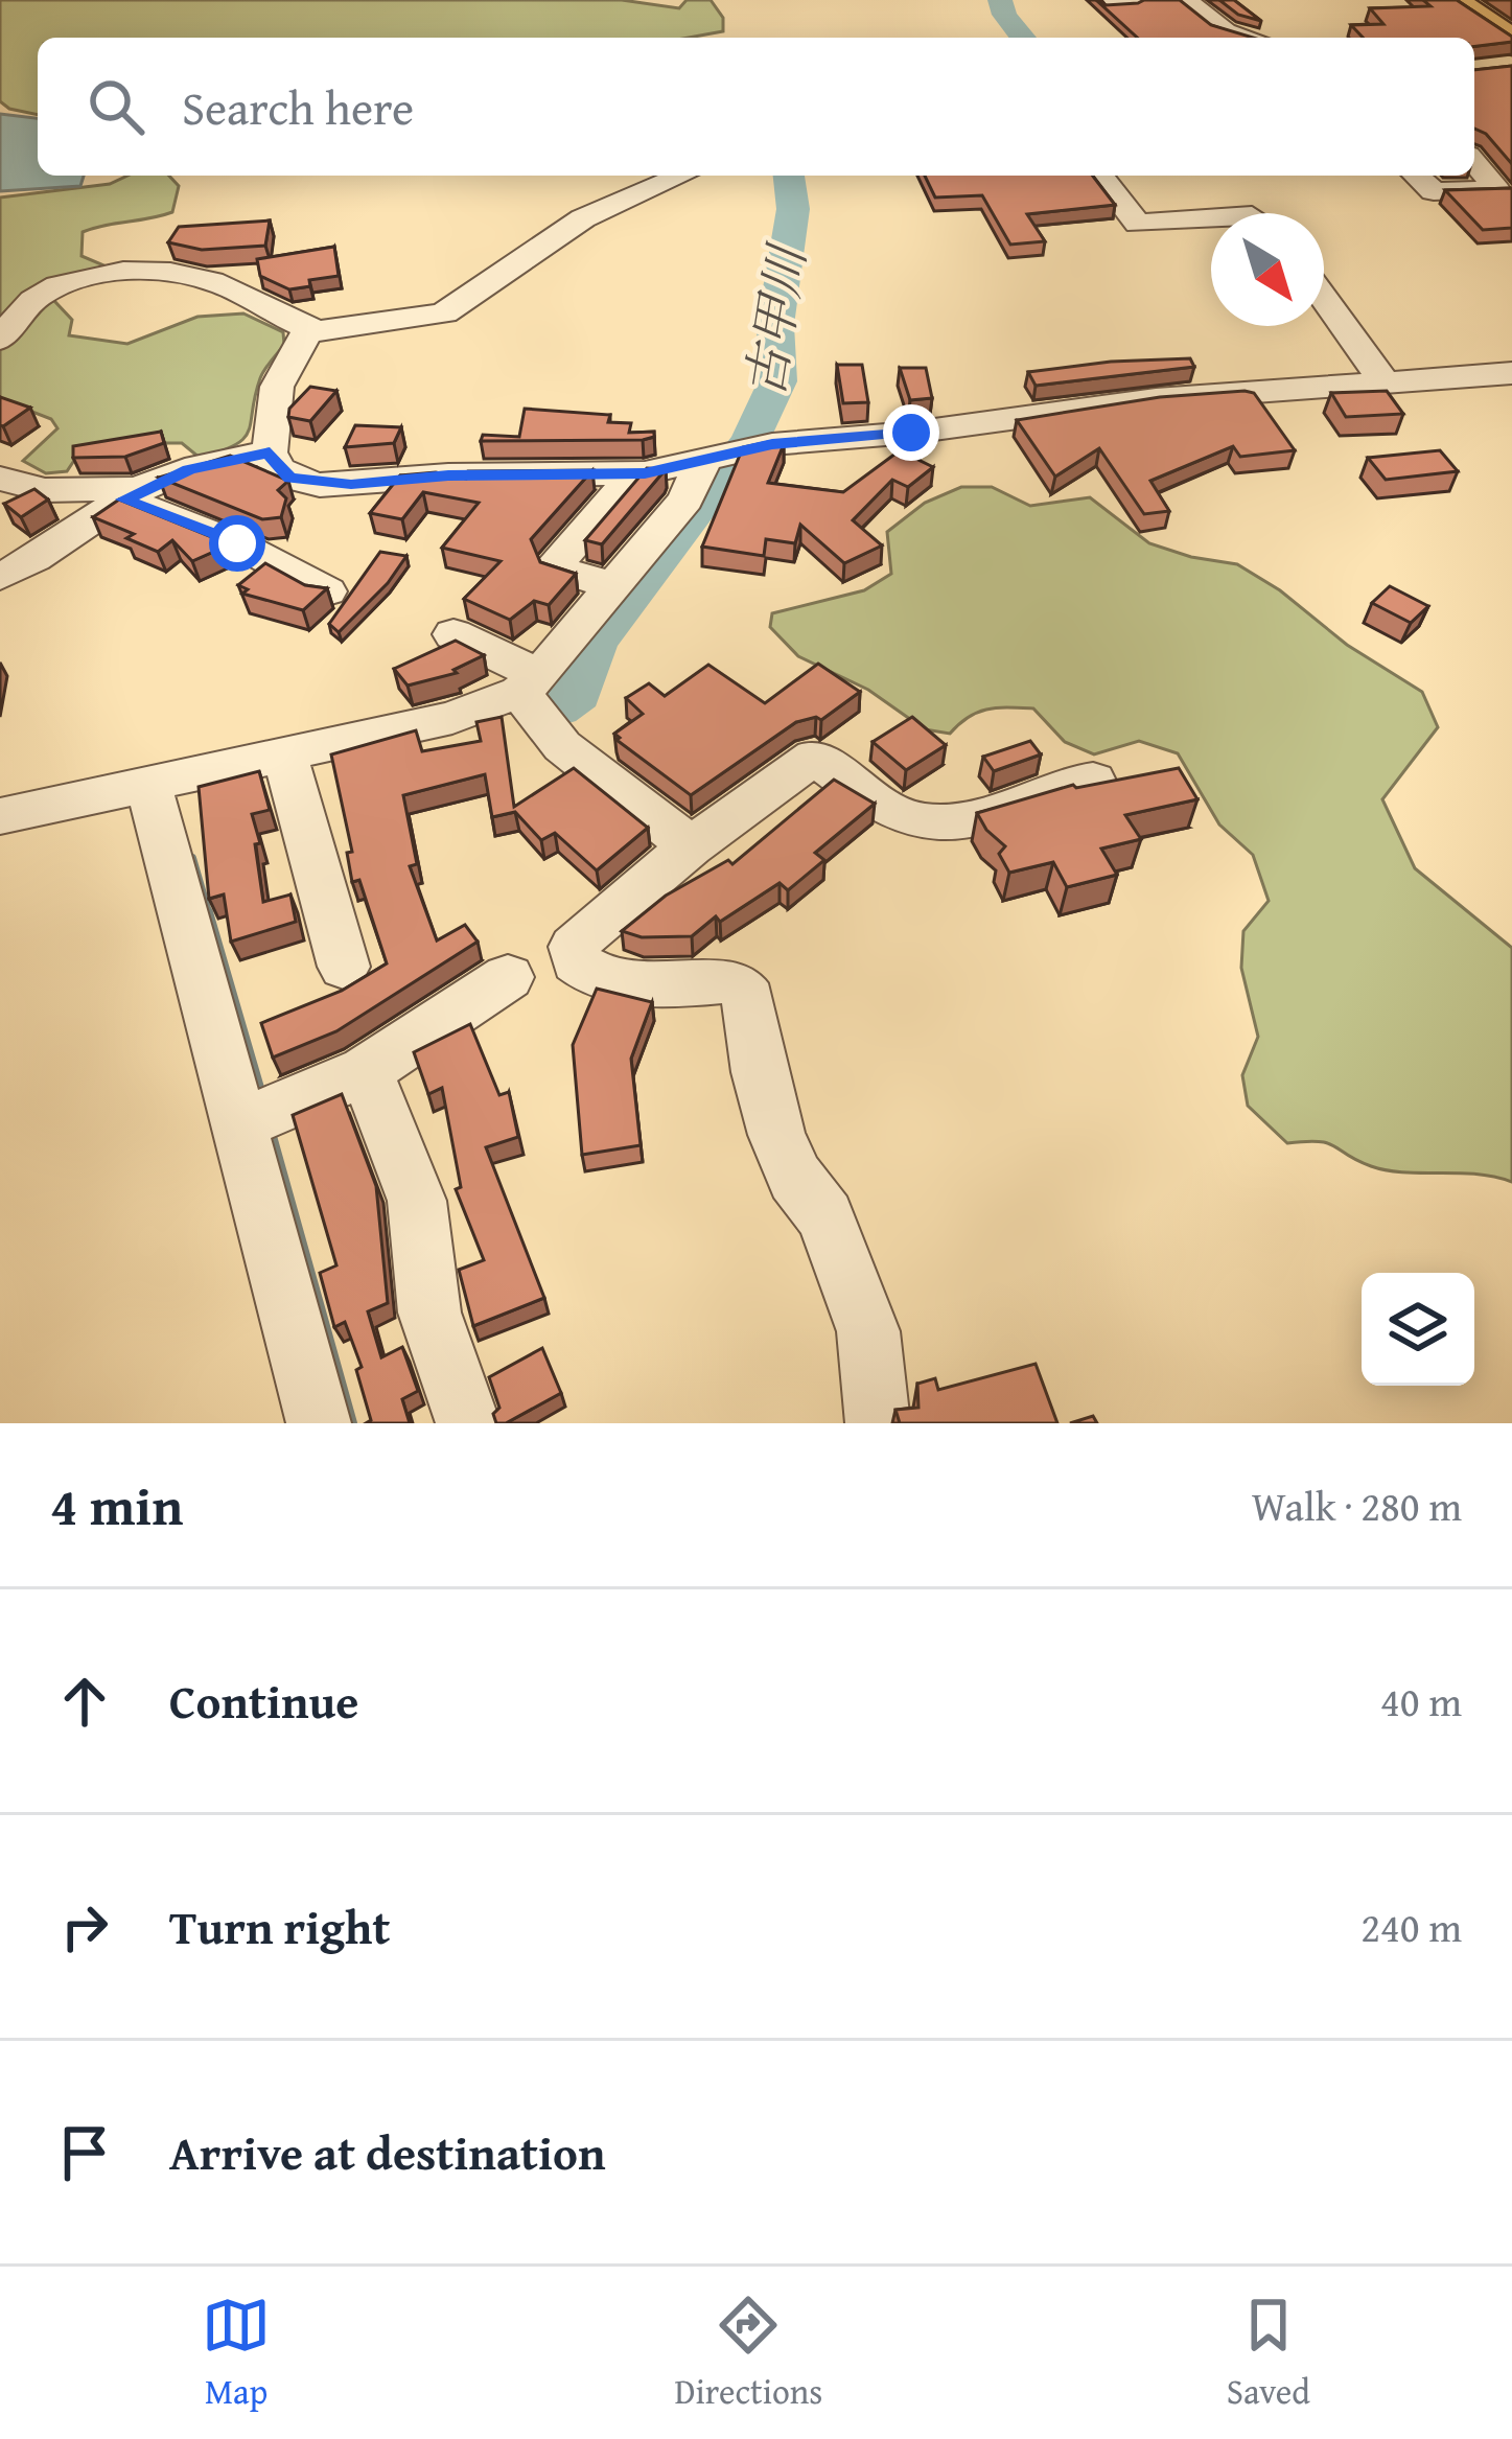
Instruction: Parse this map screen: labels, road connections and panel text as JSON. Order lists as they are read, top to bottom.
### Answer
{
  "water": ["古甲川"],
  "north": "bottom right",
  "page": {
    "search": "Search here",
    "heading": ["4 min", "Walk · 280 m"],
    "list": [
      ["Continue", "40 m"],
      ["Turn right", "240 m"],
      "Arrive at destination"
    ],
    "nav": ["Map", "Directions", "Saved"]
  }
}
